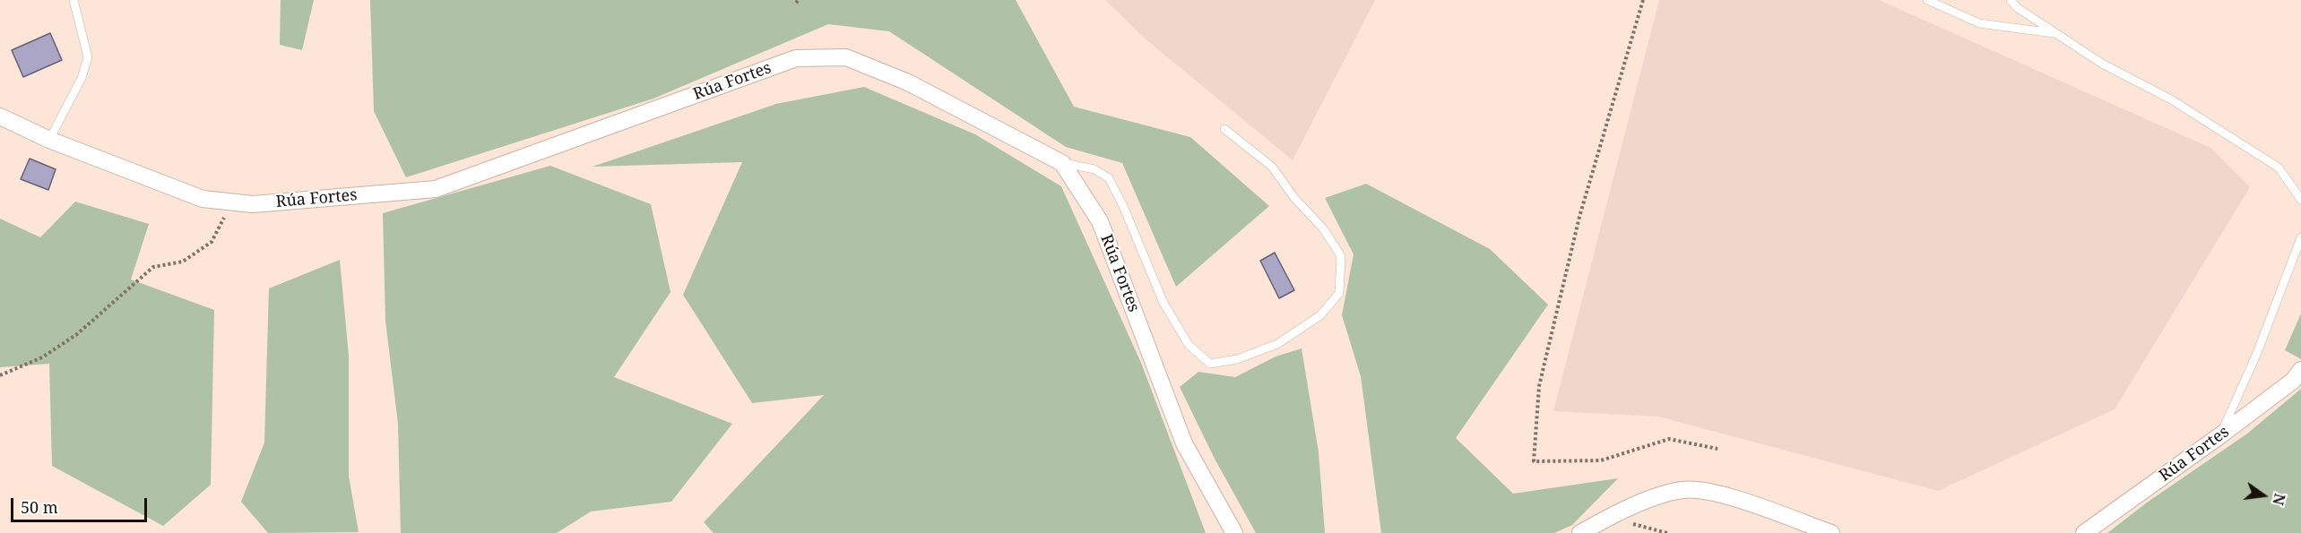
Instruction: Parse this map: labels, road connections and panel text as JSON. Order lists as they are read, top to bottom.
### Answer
{
  "streets": {
    "street": ["Rúa Fortes"]
  },
  "scale_bar": "50 m",
  "north": "right"
}
